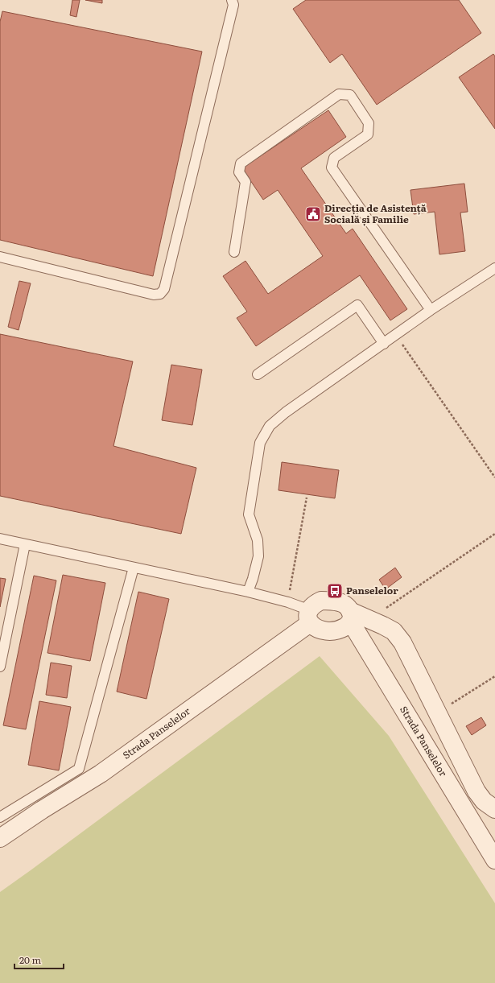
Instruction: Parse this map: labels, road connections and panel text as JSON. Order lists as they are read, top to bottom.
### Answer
{
  "streets": {
    "street": ["Strada Panselelor"]
  },
  "places": {
    "public building": ["Direcția de Asistență Socială și Familie"],
    "bus stop": ["Panselelor"]
  },
  "scale_bar": "20 m"
}
